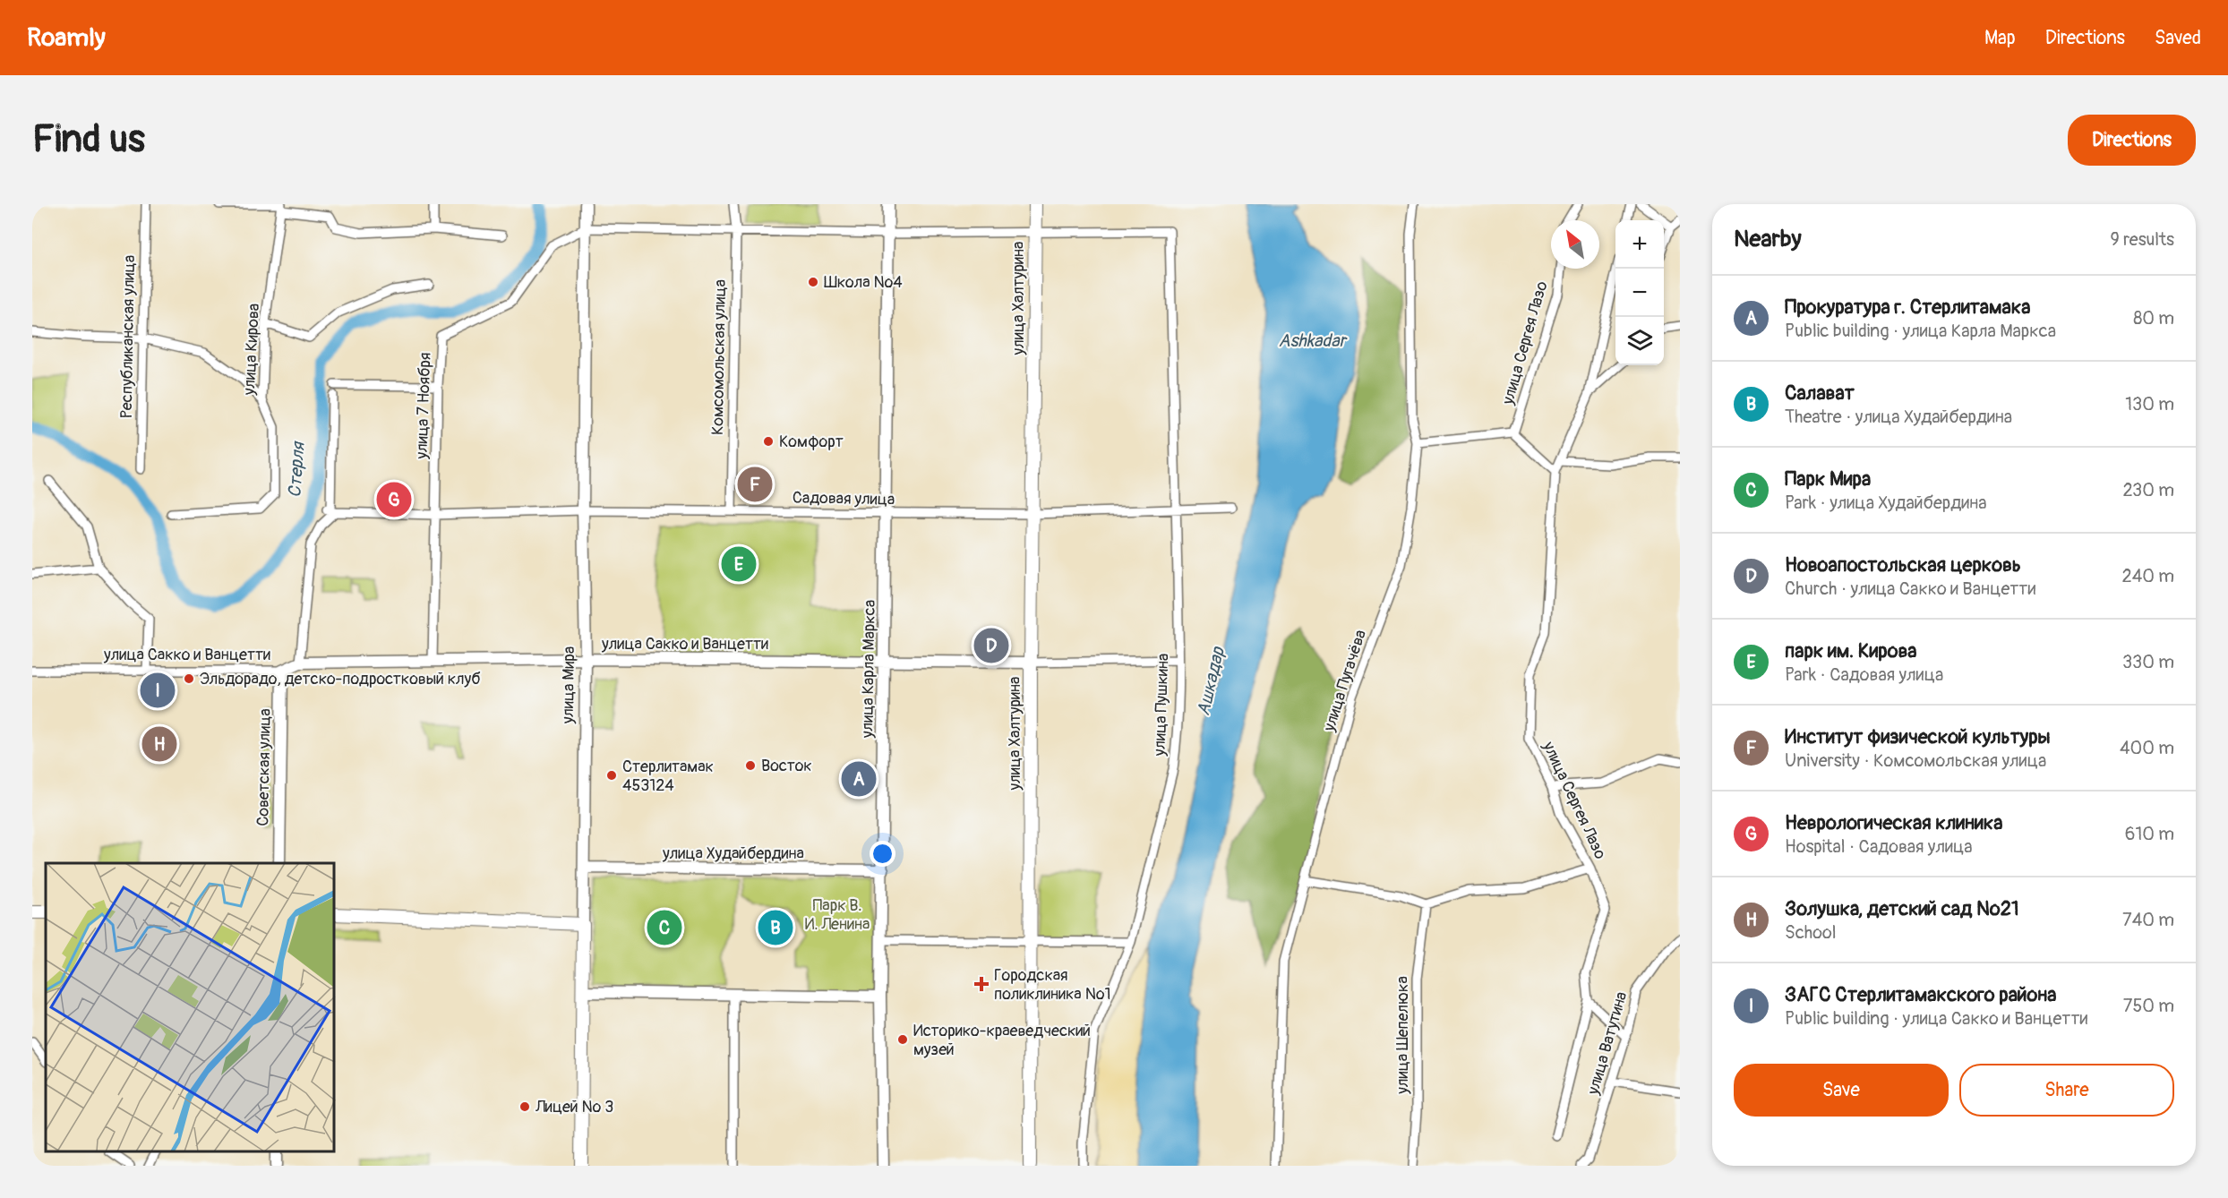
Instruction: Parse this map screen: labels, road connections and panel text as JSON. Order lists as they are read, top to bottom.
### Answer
{
  "streets": {
    "main road": ["улица Халтурина", "улица Мира"],
    "street": [
      "Республиканская улица",
      "улица Сергея Лазо",
      "улица Кирова",
      "Комсомольская улица",
      "улица 7 Ноября",
      "Садовая улица",
      "улица Сакко и Ванцетти",
      "улица Карла Маркса",
      "улица Пугачёва",
      "улица Пушкина",
      "Советская улица",
      "улица Худайбердина",
      "улица Шепелюка",
      "улица Ватутина"
    ]
  },
  "crossings": [
    ["улица Халтурина", "Садовая улица"],
    ["улица Халтурина", "улица Сакко и Ванцетти"],
    ["улица Халтурина", "улица Пушкина"],
    ["Комсомольская улица", "Садовая улица"],
    ["улица 7 Ноября", "Садовая улица"],
    ["улица 7 Ноября", "улица Сакко и Ванцетти"],
    ["улица 7 Ноября", "улица Мира"],
    ["Садовая улица", "улица Карла Маркса"],
    ["Садовая улица", "улица Мира"],
    ["Садовая улица", "улица Пушкина"],
    ["улица Сакко и Ванцетти", "улица Карла Маркса"],
    ["улица Сакко и Ванцетти", "улица Мира"],
    ["улица Сакко и Ванцетти", "улица Пушкина"],
    ["улица Сакко и Ванцетти", "Советская улица"],
    ["улица Карла Маркса", "улица Худайбердина"],
    ["улица Мира", "улица Худайбердина"]
  ],
  "water": ["Ashkadar", "Стерля", "Ашкадар"],
  "parks": ["Парк В. И. Ленина"],
  "places": {
    "other": [
      "Школа №4",
      "Комфорт",
      "Эльдорадо, детско-подростковый клуб",
      "Восток",
      "Стерлитамак 453124",
      "Историко-краеведческий музей",
      "Лицей № 3"
    ],
    "health": ["Городская поликлиника №1"]
  },
  "north": "top left",
  "page": {
    "header": "Roamly",
    "nav": ["Map", "Directions", "Saved"],
    "buttons": [
      "Directions",
      ["Save", "Share"]
    ],
    "title": "Find us",
    "heading": ["Nearby", "9 results"],
    "map_buttons": ["+", "−"],
    "list": [
      {
        "mark": "A",
        "name": "Прокуратура г. Стерлитамака",
        "note": "Public building · улица Карла Маркса",
        "value": "80 m"
      },
      {
        "mark": "B",
        "name": "Салават",
        "note": "Theatre · улица Худайбердина",
        "value": "130 m"
      },
      {
        "mark": "C",
        "name": "Парк Мира",
        "note": "Park · улица Худайбердина",
        "value": "230 m"
      },
      {
        "mark": "D",
        "name": "Новоапостольская церковь",
        "note": "Church · улица Сакко и Ванцетти",
        "value": "240 m"
      },
      {
        "mark": "E",
        "name": "парк им. Кирова",
        "note": "Park · Садовая улица",
        "value": "330 m"
      },
      {
        "mark": "F",
        "name": "Институт физической культуры",
        "note": "University · Комсомольская улица",
        "value": "400 m"
      },
      {
        "mark": "G",
        "name": "Неврологическая клиника",
        "note": "Hospital · Садовая улица",
        "value": "610 m"
      },
      {
        "mark": "H",
        "name": "Золушка, детский сад №21",
        "note": "School",
        "value": "740 m"
      },
      {
        "mark": "I",
        "name": "ЗАГС Стерлитамакского района",
        "note": "Public building · улица Сакко и Ванцетти",
        "value": "750 m"
      }
    ],
    "pins": [
      "F",
      "G",
      "E",
      "D",
      "I",
      "H",
      "A",
      "B",
      "C"
    ]
  }
}
